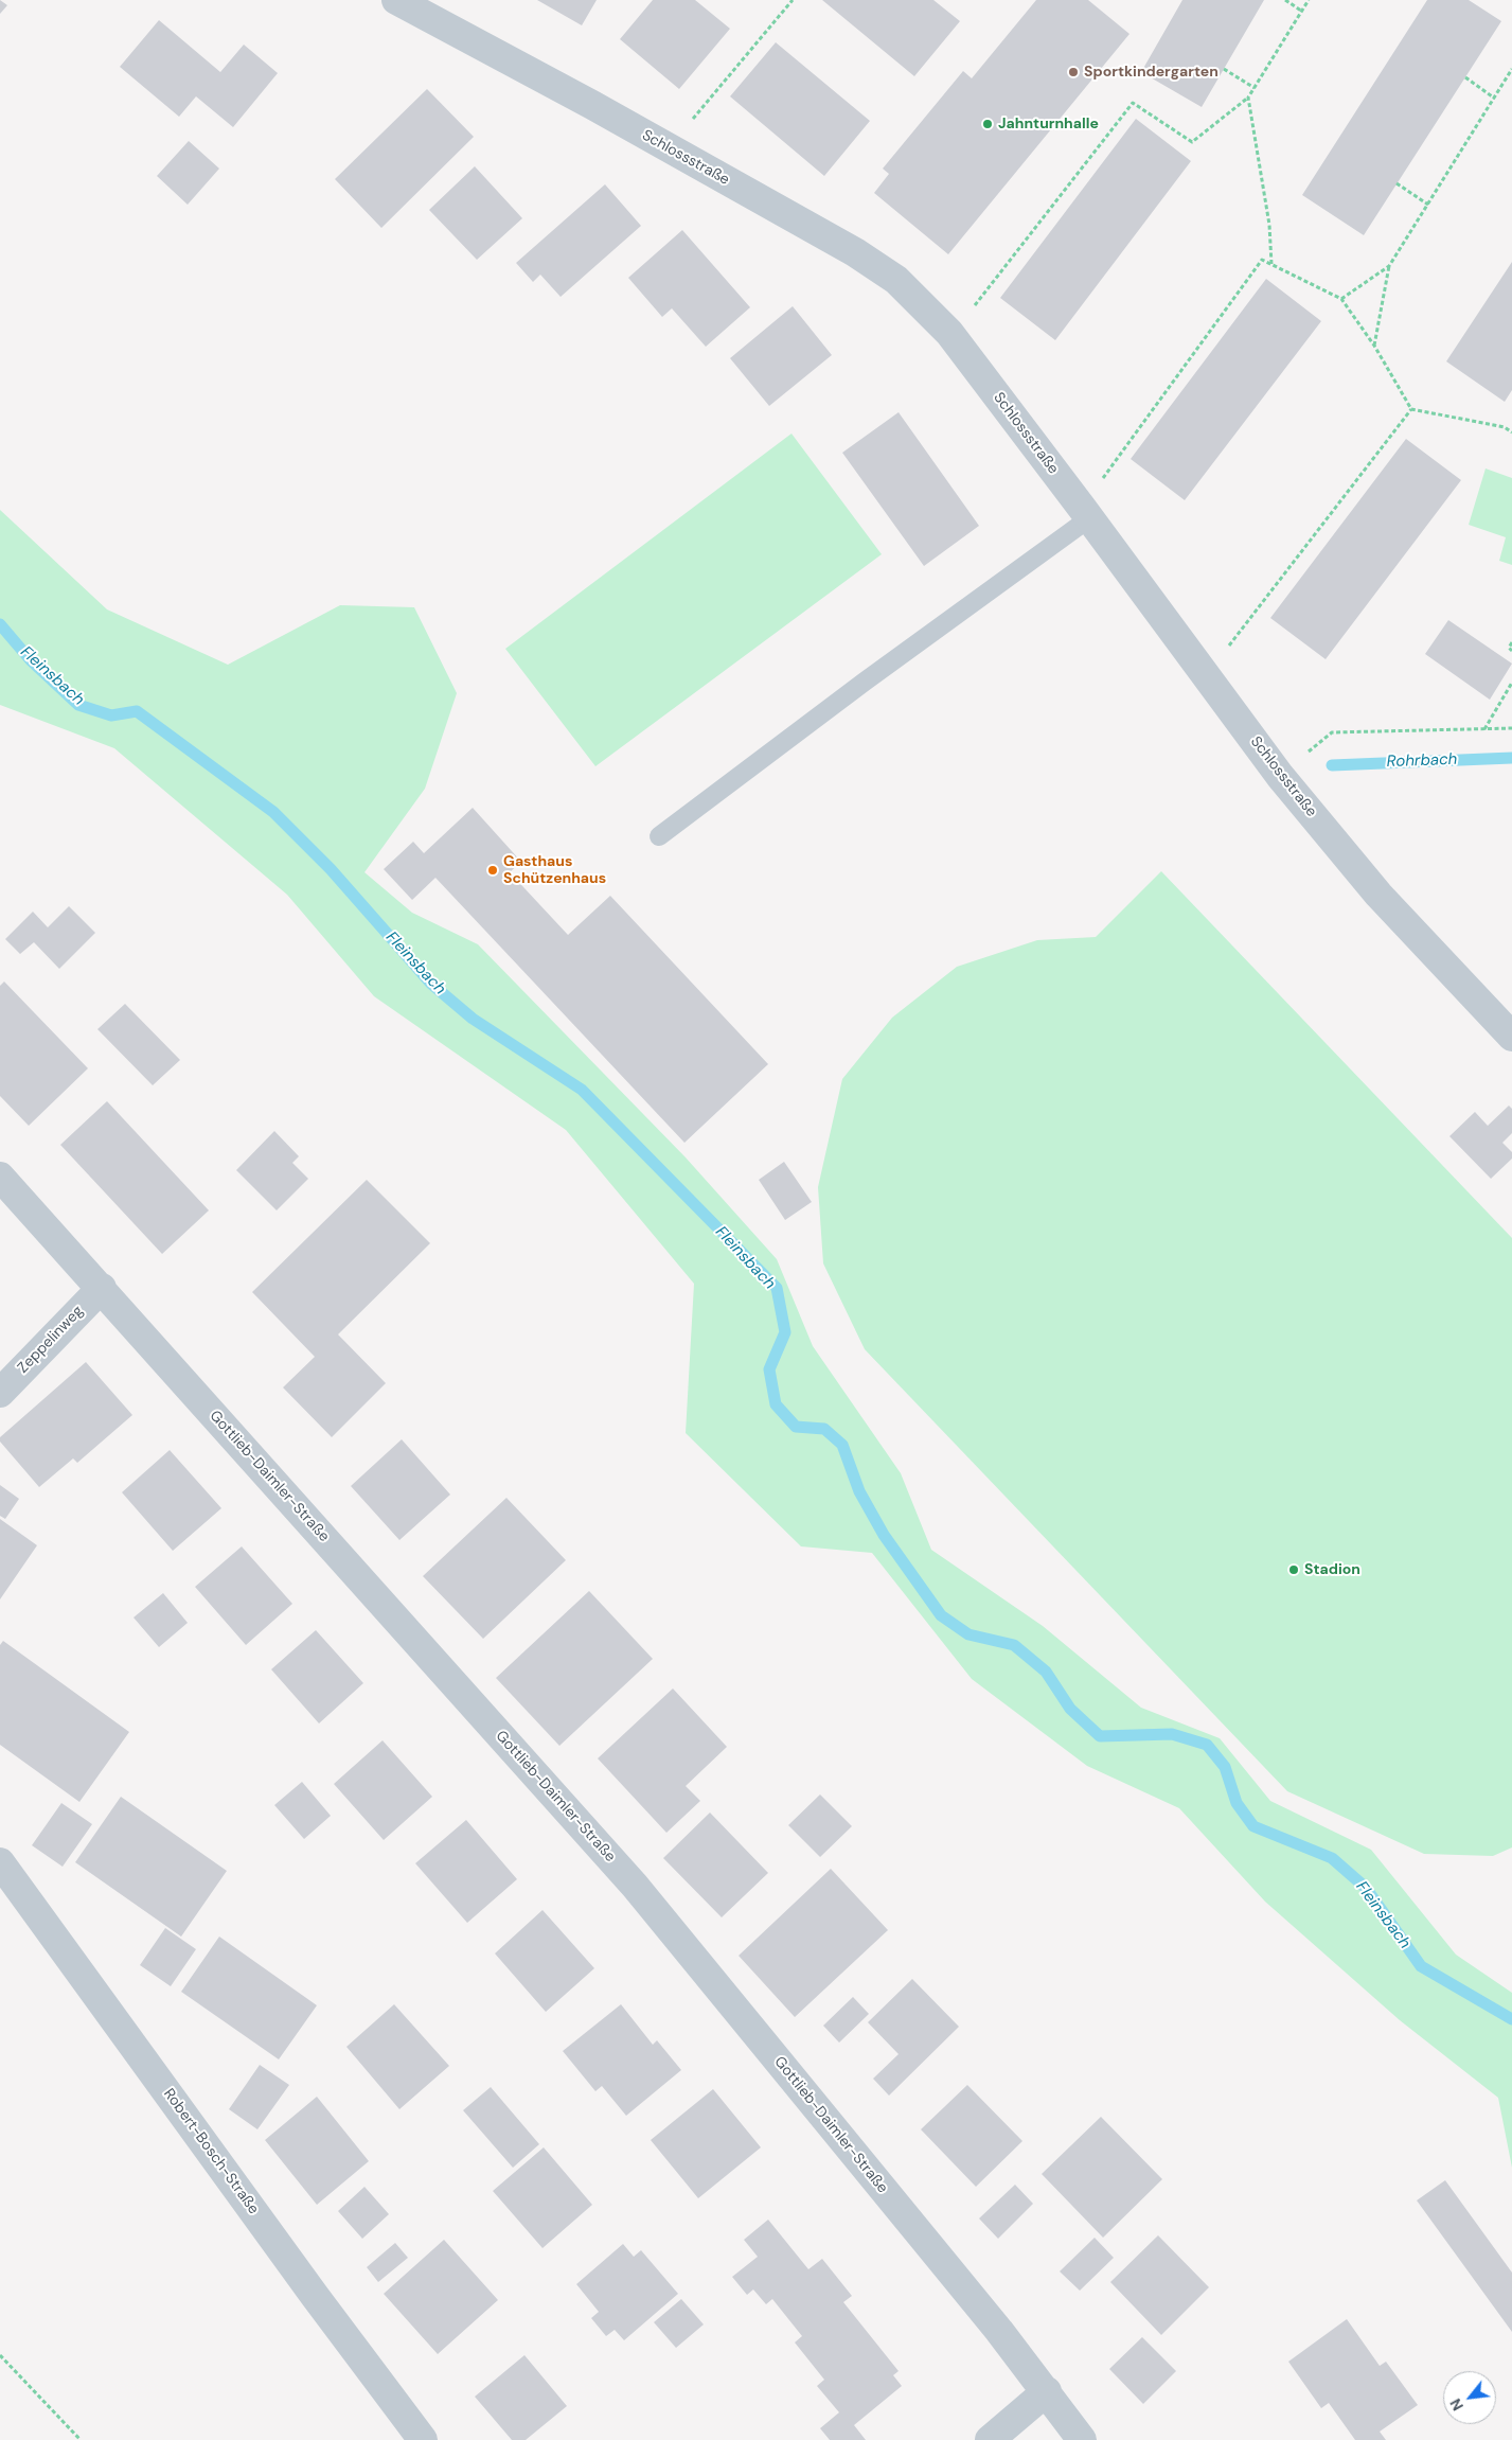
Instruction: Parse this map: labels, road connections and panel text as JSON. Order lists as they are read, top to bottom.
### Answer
{
  "streets": {
    "street": [
      "Schlossstraße",
      "Zeppelinweg",
      "Gottlieb-Daimler-Straße",
      "Robert-Bosch-Straße"
    ]
  },
  "crossings": [
    ["Zeppelinweg", "Gottlieb-Daimler-Straße"]
  ],
  "water": ["Fleinsbach", "Rohrbach"],
  "places": [
    "Sportkindergarten",
    "Jahnturnhalle",
    "Gasthaus Schützenhaus",
    "Stadion"
  ],
  "north": "bottom left"
}
